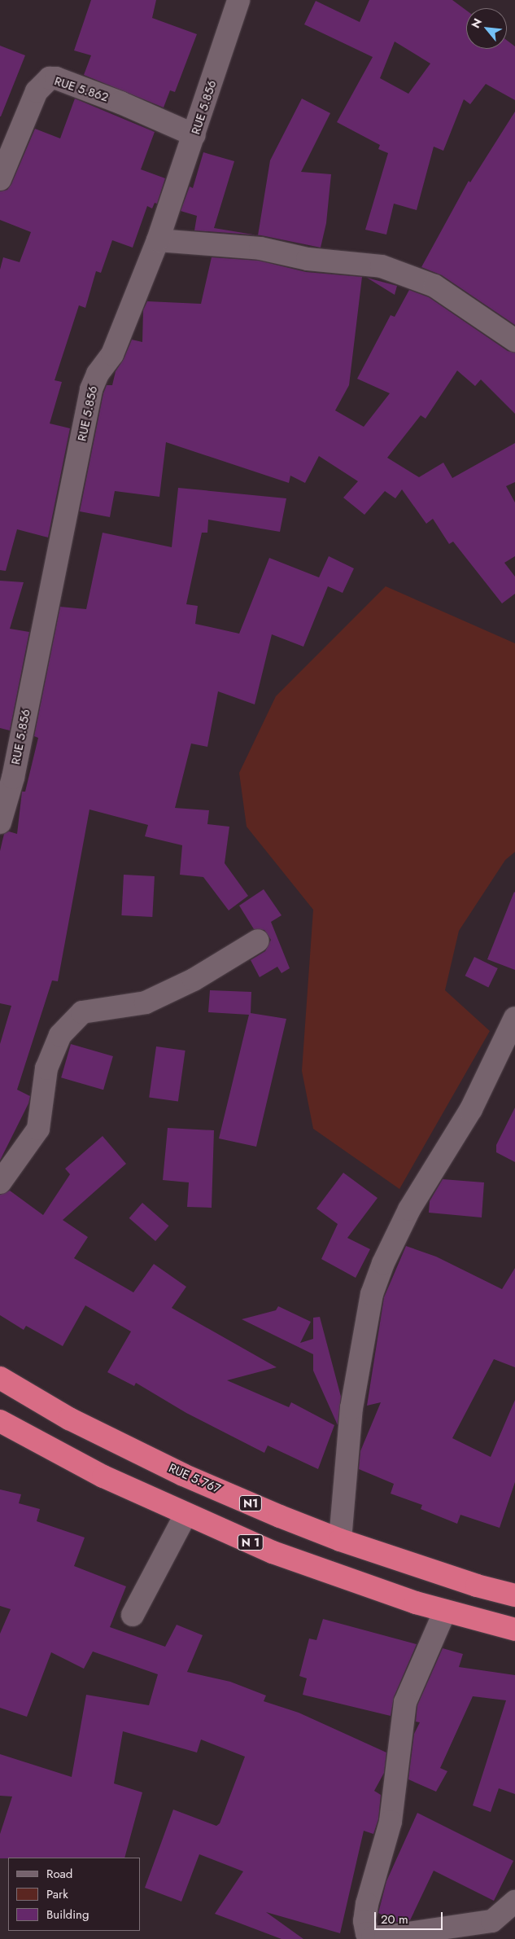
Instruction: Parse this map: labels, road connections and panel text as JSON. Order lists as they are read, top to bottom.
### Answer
{
  "streets": {
    "highway": ["RUE 5.767", "N1", "N 1"],
    "street": ["RUE 5.862", "RUE 5.856"]
  },
  "crossings": [
    ["RUE 5.862", "RUE 5.856"]
  ],
  "legend": ["Road", "Park", "Building"],
  "scale_bar": "20 m",
  "north": "top left"
}
